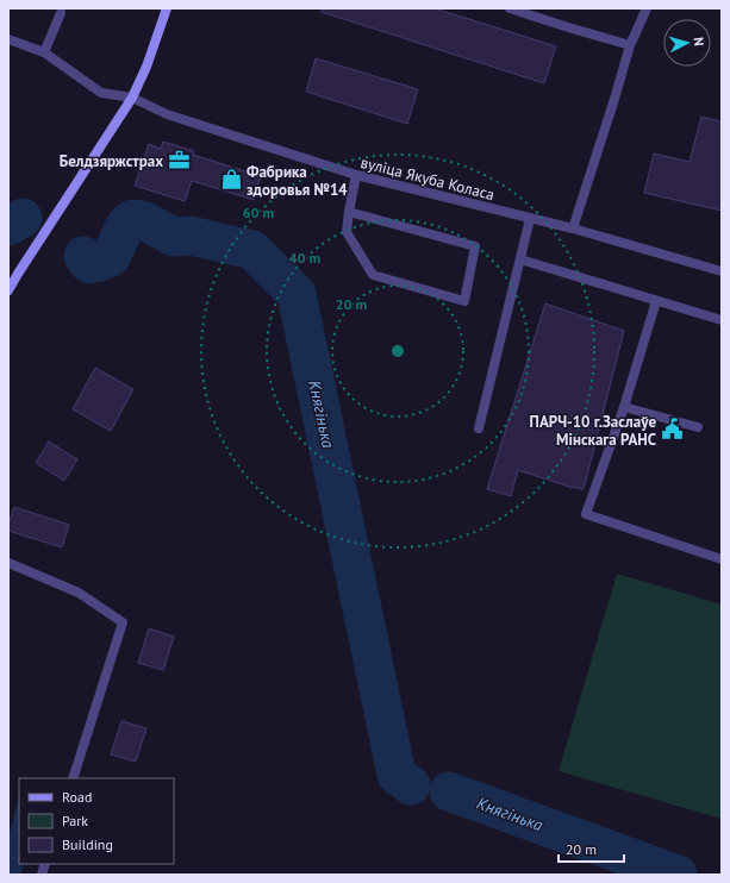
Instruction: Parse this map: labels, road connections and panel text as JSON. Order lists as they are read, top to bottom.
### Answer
{
  "streets": {
    "street": ["вуліца Якуба Коласа"]
  },
  "water": ["Княгінька"],
  "places": {
    "office": ["Белдзяржстрах"],
    "shop": ["Фабрика здоровья №14"],
    "public building": ["ПАРЧ-10 г.Заслаўе Мінскага РАНС"]
  },
  "legend": ["Road", "Park", "Building"],
  "scale_bar": "20 m",
  "north": "right",
  "rings": ["60 m", "40 m", "20 m"]
}
